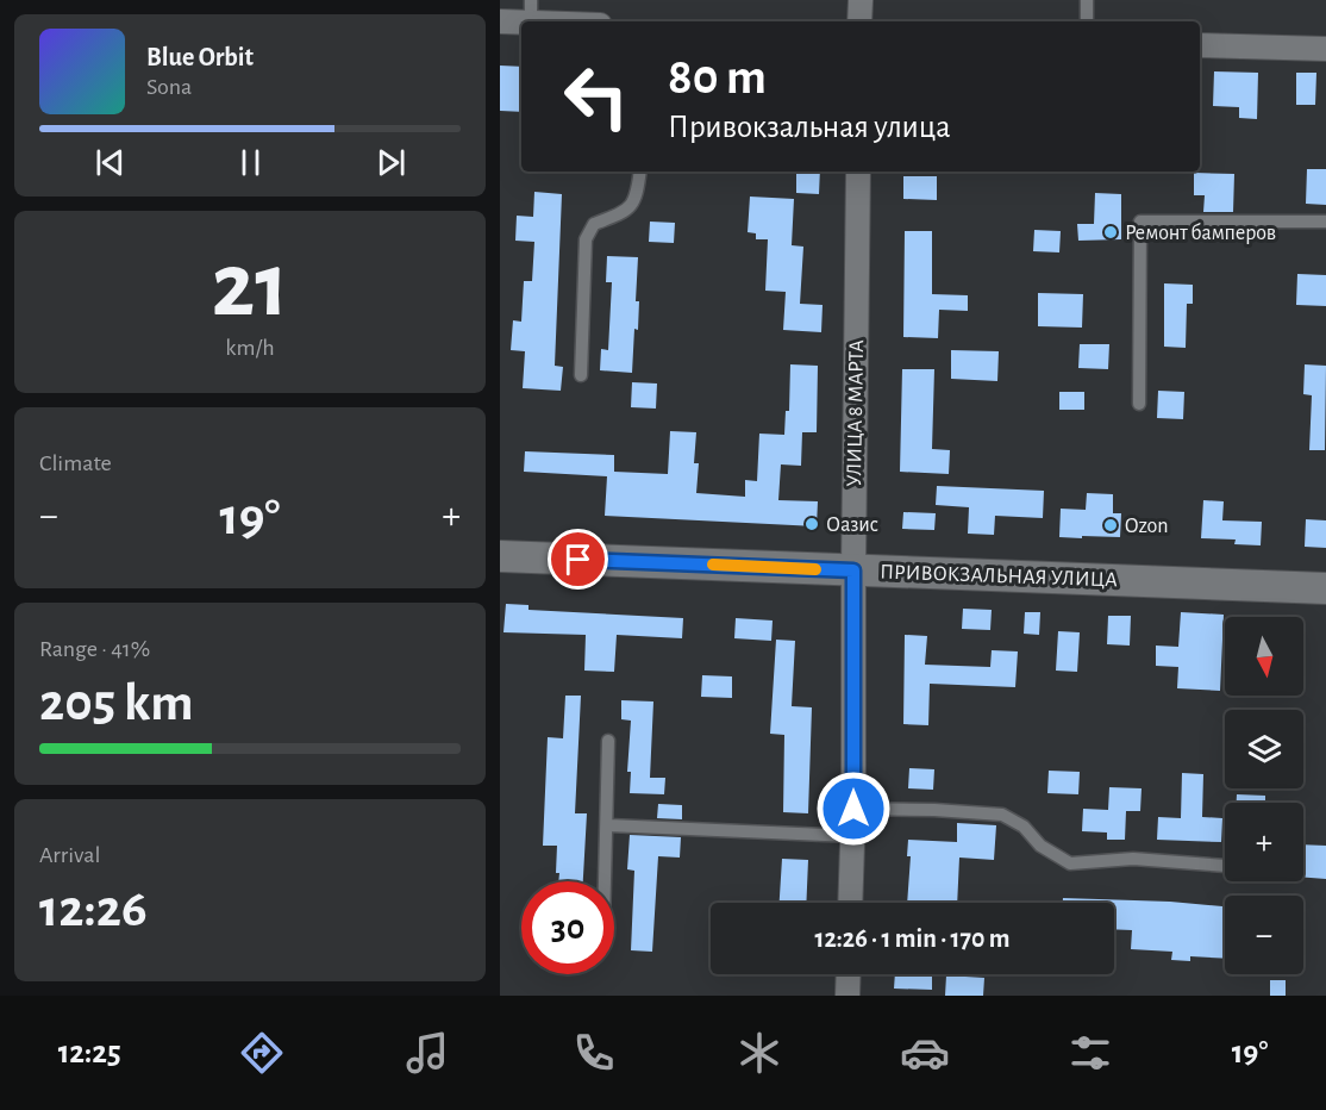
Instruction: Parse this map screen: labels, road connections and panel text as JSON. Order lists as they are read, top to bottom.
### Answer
{
  "streets": {
    "street": ["УЛИЦА 8 МАРТА", "ПРИВОКЗАЛЬНАЯ УЛИЦА"]
  },
  "crossings": [
    ["УЛИЦА 8 МАРТА", "ПРИВОКЗАЛЬНАЯ УЛИЦА"]
  ],
  "places": ["Ремонт бамперов", "Оазис", "Ozon"],
  "north": "bottom",
  "page": {
    "turn": ["80 m", "Привокзальная улица"],
    "song": ["Blue Orbit", "Sona"],
    "tile": [
      ["21", "km/h"],
      "Climate",
      ["Range · 41%", "205 km"],
      ["Arrival", "12:26"]
    ],
    "heat": ["−", "19°", "+"],
    "map_buttons": ["+", "−"],
    "limit": "30",
    "trip": "12:26 · 1 min · 170 m",
    "tabs": ["12:25", "19°"]
  }
}
